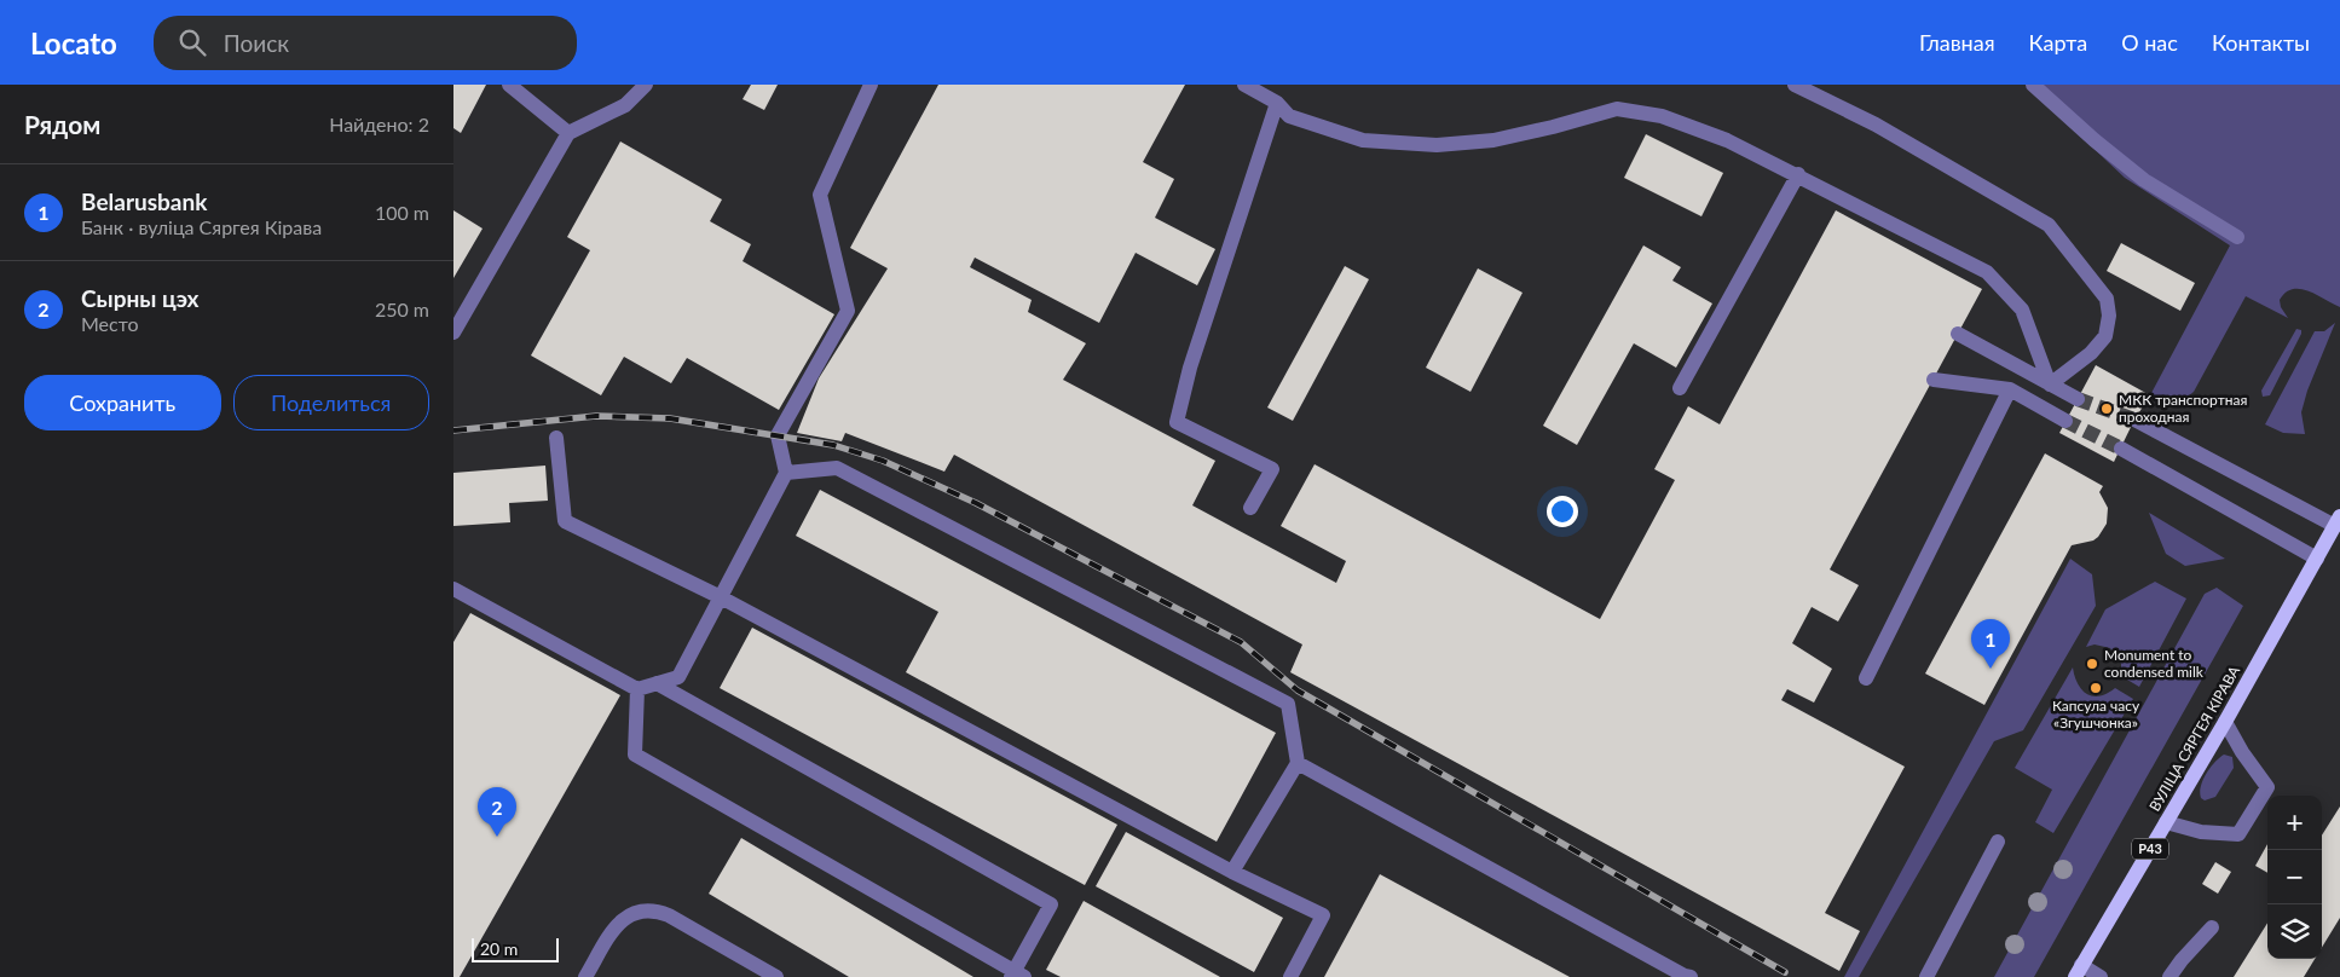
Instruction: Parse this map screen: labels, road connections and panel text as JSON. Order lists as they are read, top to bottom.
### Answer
{
  "streets": {
    "main road": ["ВУЛІЦА СЯРГЕЯ КІРАВА", "Р43"]
  },
  "places": ["МКК транспортная проходная", "Monument to condensed milk", "Капсула часу «Згушчонка»"],
  "scale_bar": "20 m",
  "page": {
    "header": "Locato",
    "search": "Поиск",
    "nav": [
      "Главная",
      "Карта",
      "О нас",
      "Контакты"
    ],
    "heading": ["Рядом", "Найдено: 2"],
    "list": [
      {
        "mark": "1",
        "name": "Belarusbank",
        "note": "Банк · вуліца Сяргея Кірава",
        "value": "100 m"
      },
      {
        "mark": "2",
        "name": "Сырны цэх",
        "note": "Место",
        "value": "250 m"
      }
    ],
    "buttons": ["Сохранить", "Поделиться"],
    "pins": ["1", "2"],
    "map_buttons": ["+", "−"],
    "scale": "20 m"
  }
}
